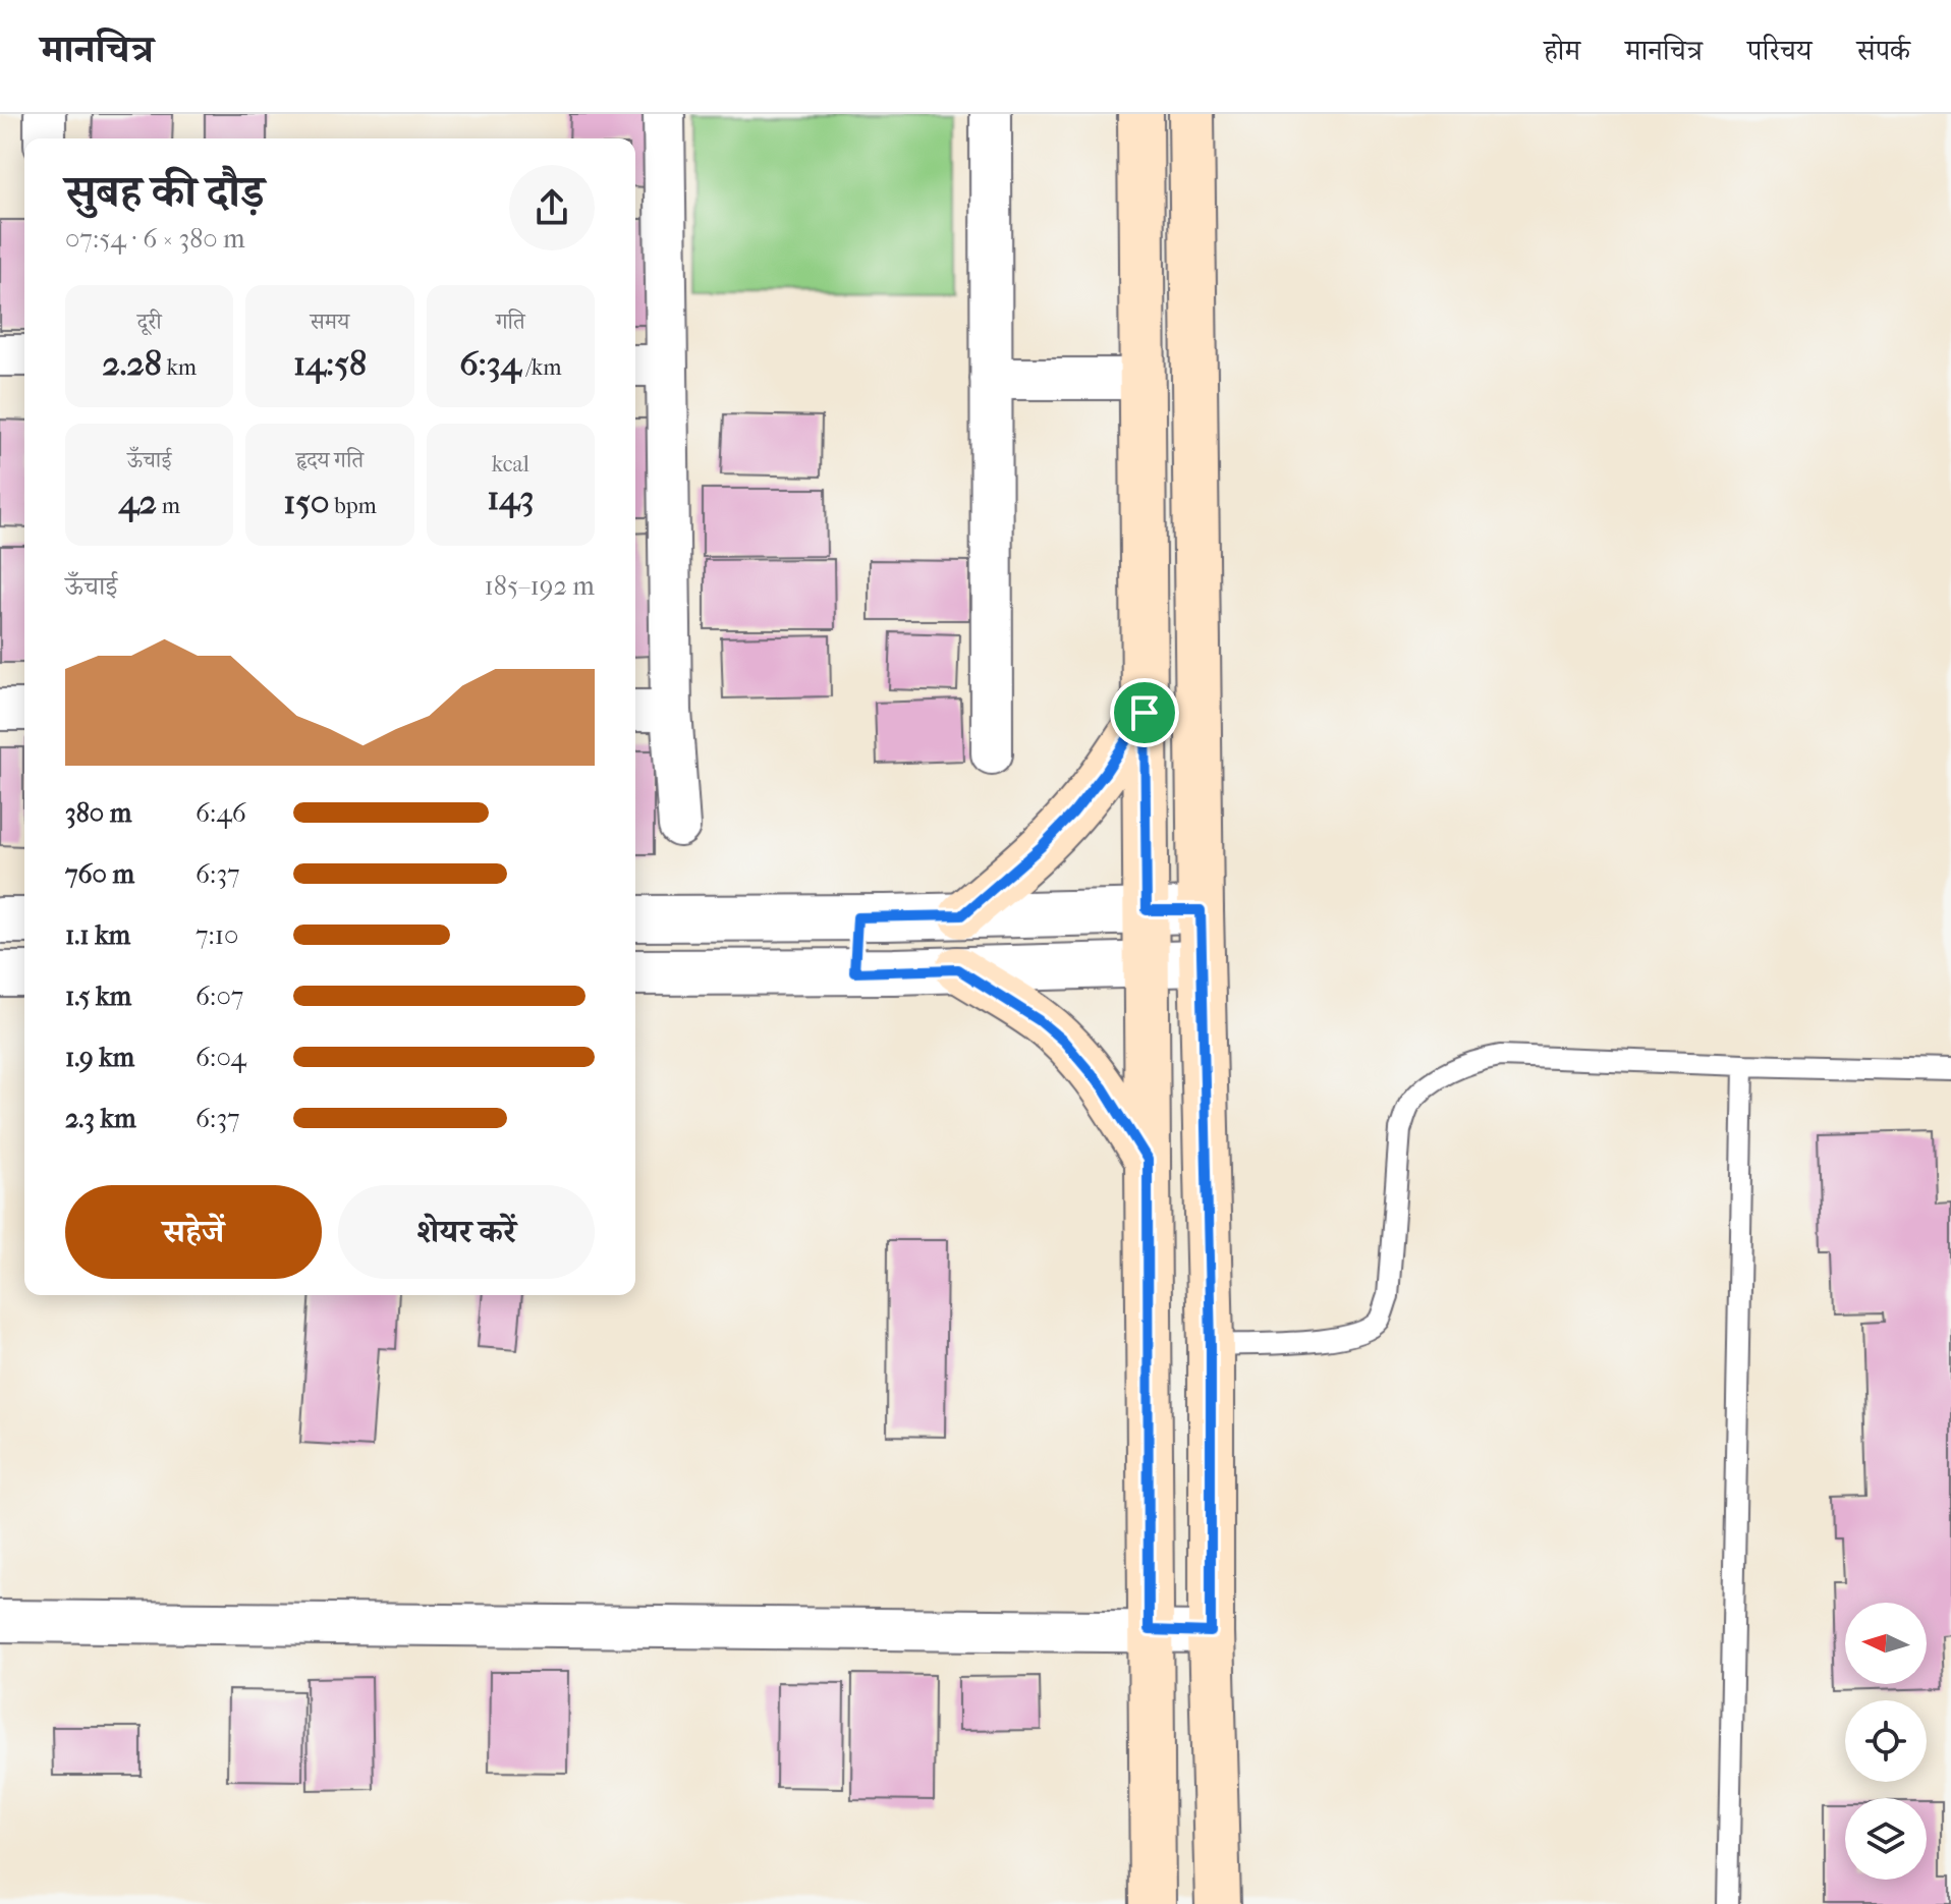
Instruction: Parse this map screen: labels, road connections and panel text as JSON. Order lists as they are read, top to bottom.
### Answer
{
  "north": "left",
  "page": {
    "header": "मानचित्र",
    "nav": [
      "होम",
      "मानचित्र",
      "परिचय",
      "संपर्क"
    ],
    "heading": ["सुबह की दौड़", "07:54 · 6 × 380 m"],
    "stats": [
      ["दूरी", "2.28 km"],
      ["समय", "14:58"],
      ["गति", "6:34 /km"],
      ["ऊँचाई", "42 m"],
      ["हृदय गति", "150 bpm"],
      ["kcal", "143"]
    ],
    "chart": ["ऊँचाई", "185–192 m"],
    "list": [
      {
        "name": "380 m",
        "note": "6:46"
      },
      {
        "name": "760 m",
        "note": "6:37"
      },
      {
        "name": "1.1 km",
        "note": "7:10"
      },
      {
        "name": "1.5 km",
        "note": "6:07"
      },
      {
        "name": "1.9 km",
        "note": "6:04"
      },
      {
        "name": "2.3 km",
        "note": "6:37"
      }
    ],
    "buttons": ["सहेजें", "शेयर करें"]
  }
}
